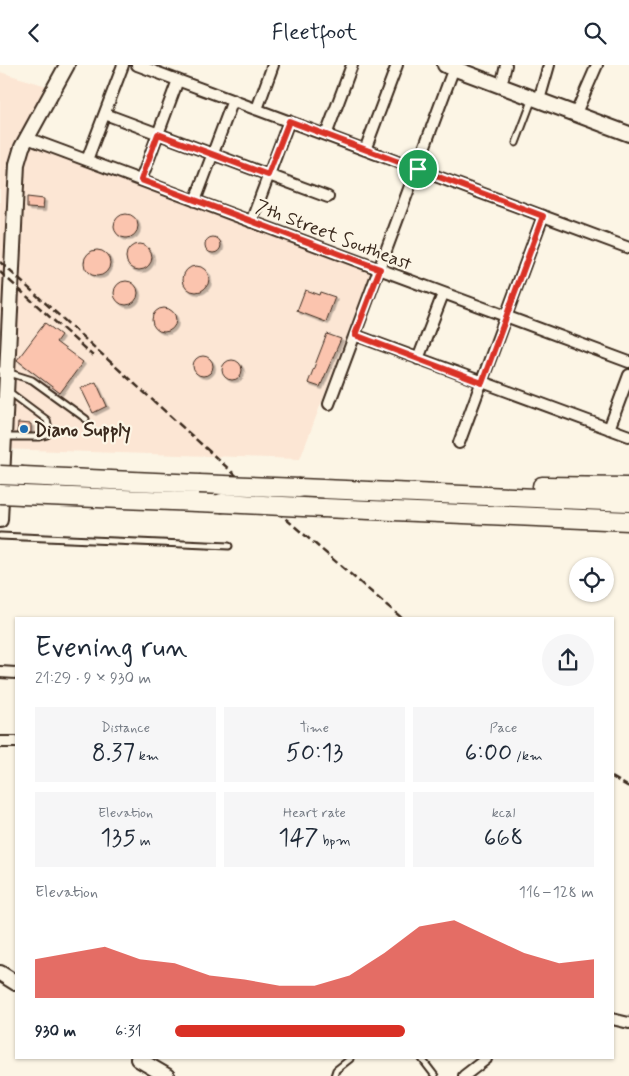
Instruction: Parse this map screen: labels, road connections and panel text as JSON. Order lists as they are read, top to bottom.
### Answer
{
  "streets": {
    "street": ["7th Street Southeast"]
  },
  "places": ["Diano Supply"],
  "page": {
    "header": "Fleetfoot",
    "heading": ["Evening run", "21:29 · 9 × 930 m"],
    "stats": [
      ["Distance", "8.37 km"],
      ["Time", "50:13"],
      ["Pace", "6:00 /km"],
      ["Elevation", "135 m"],
      ["Heart rate", "147 bpm"],
      ["kcal", "668"]
    ],
    "chart": ["Elevation", "116–128 m"],
    "list": [
      {
        "name": "930 m",
        "note": "6:31"
      }
    ]
  }
}
